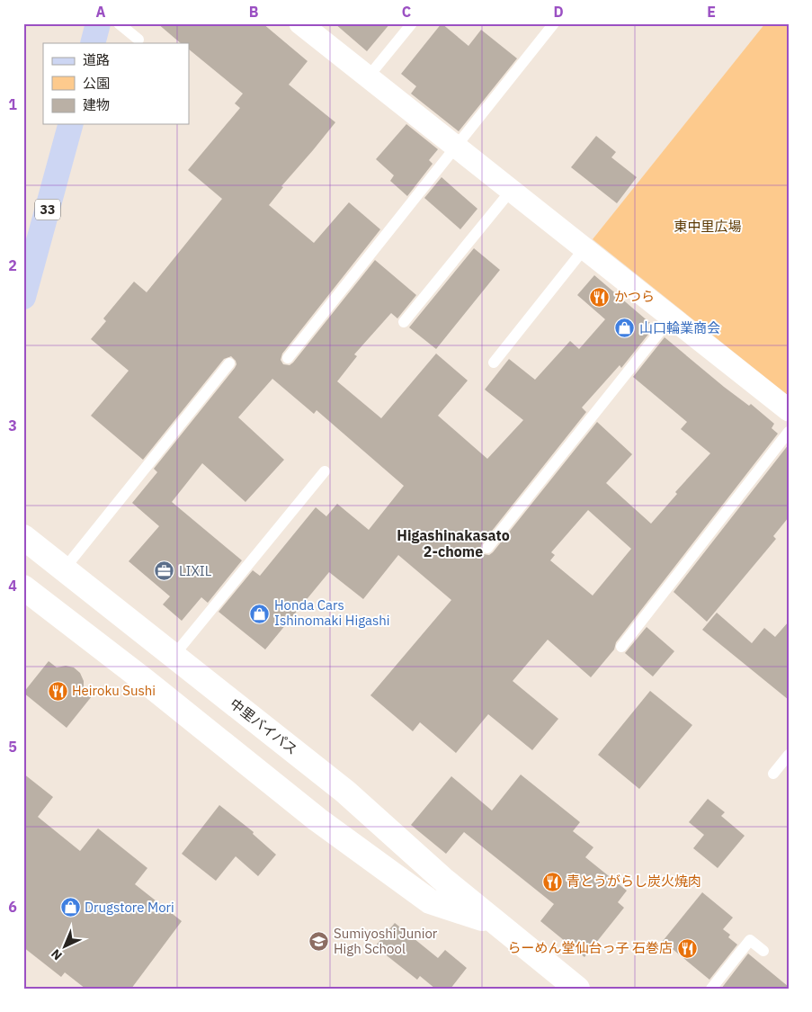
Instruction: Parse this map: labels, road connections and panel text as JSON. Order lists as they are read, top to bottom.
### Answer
{
  "streets": {
    "main road": ["33"],
    "street": ["中里バイパス"]
  },
  "districts": ["Higashinakasato 2-chome"],
  "parks": ["東中里広場"],
  "places": {
    "restaurant": [
      "かつら",
      "Heiroku Sushi",
      "青とうがらし炭火焼肉",
      "らーめん堂仙台っ子 石巻店"
    ],
    "shop": ["山口輪業商会", "Honda Cars Ishinomaki Higashi", "Drugstore Mori"],
    "office": ["LIXIL"],
    "school or university": ["Sumiyoshi Junior High School"]
  },
  "legend": ["道路", "公園", "建物"],
  "north": "bottom left",
  "grid": {
    "columns": [
      "A",
      "B",
      "C",
      "D",
      "E"
    ],
    "rows": [
      "1",
      "2",
      "3",
      "4",
      "5",
      "6"
    ]
  }
}
